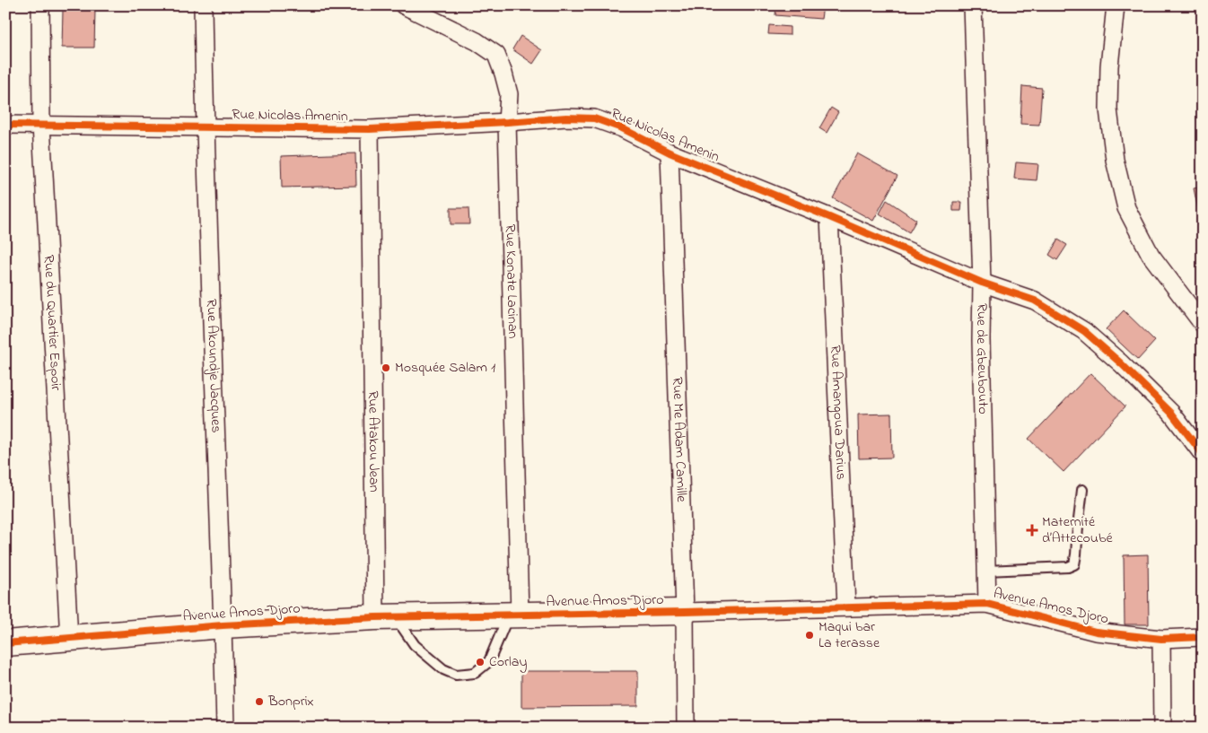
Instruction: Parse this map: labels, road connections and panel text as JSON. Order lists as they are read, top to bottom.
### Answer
{
  "streets": {
    "street": [
      "Rue Nicolas Amenin",
      "Rue Konate Lacinan",
      "Rue du Quartier Espoir",
      "Rue de Gbeubouto",
      "Rue Akoundje Jacques",
      "Rue Amangoua Darius",
      "Rue Me Adam Camille",
      "Rue Atakou Jean",
      "Avenue Amos Djoro"
    ]
  },
  "crossings": [
    ["Rue Nicolas Amenin", "Rue Konate Lacinan"],
    ["Rue Nicolas Amenin", "Rue du Quartier Espoir"],
    ["Rue Nicolas Amenin", "Rue de Gbeubouto"],
    ["Rue Nicolas Amenin", "Rue Akoundje Jacques"],
    ["Rue Nicolas Amenin", "Rue Amangoua Darius"],
    ["Rue Nicolas Amenin", "Rue Me Adam Camille"],
    ["Rue Nicolas Amenin", "Rue Atakou Jean"],
    ["Rue Konate Lacinan", "Avenue Amos Djoro"],
    ["Rue du Quartier Espoir", "Avenue Amos Djoro"],
    ["Rue de Gbeubouto", "Avenue Amos Djoro"],
    ["Rue Akoundje Jacques", "Avenue Amos Djoro"],
    ["Rue Amangoua Darius", "Avenue Amos Djoro"],
    ["Rue Me Adam Camille", "Avenue Amos Djoro"],
    ["Rue Atakou Jean", "Avenue Amos Djoro"]
  ],
  "places": {
    "other": [
      "Mosquée Salam 1",
      "Maqui bar La terasse",
      "Corlay",
      "Bonprix"
    ],
    "health": ["Maternité d’Attecoubé"]
  }
}
